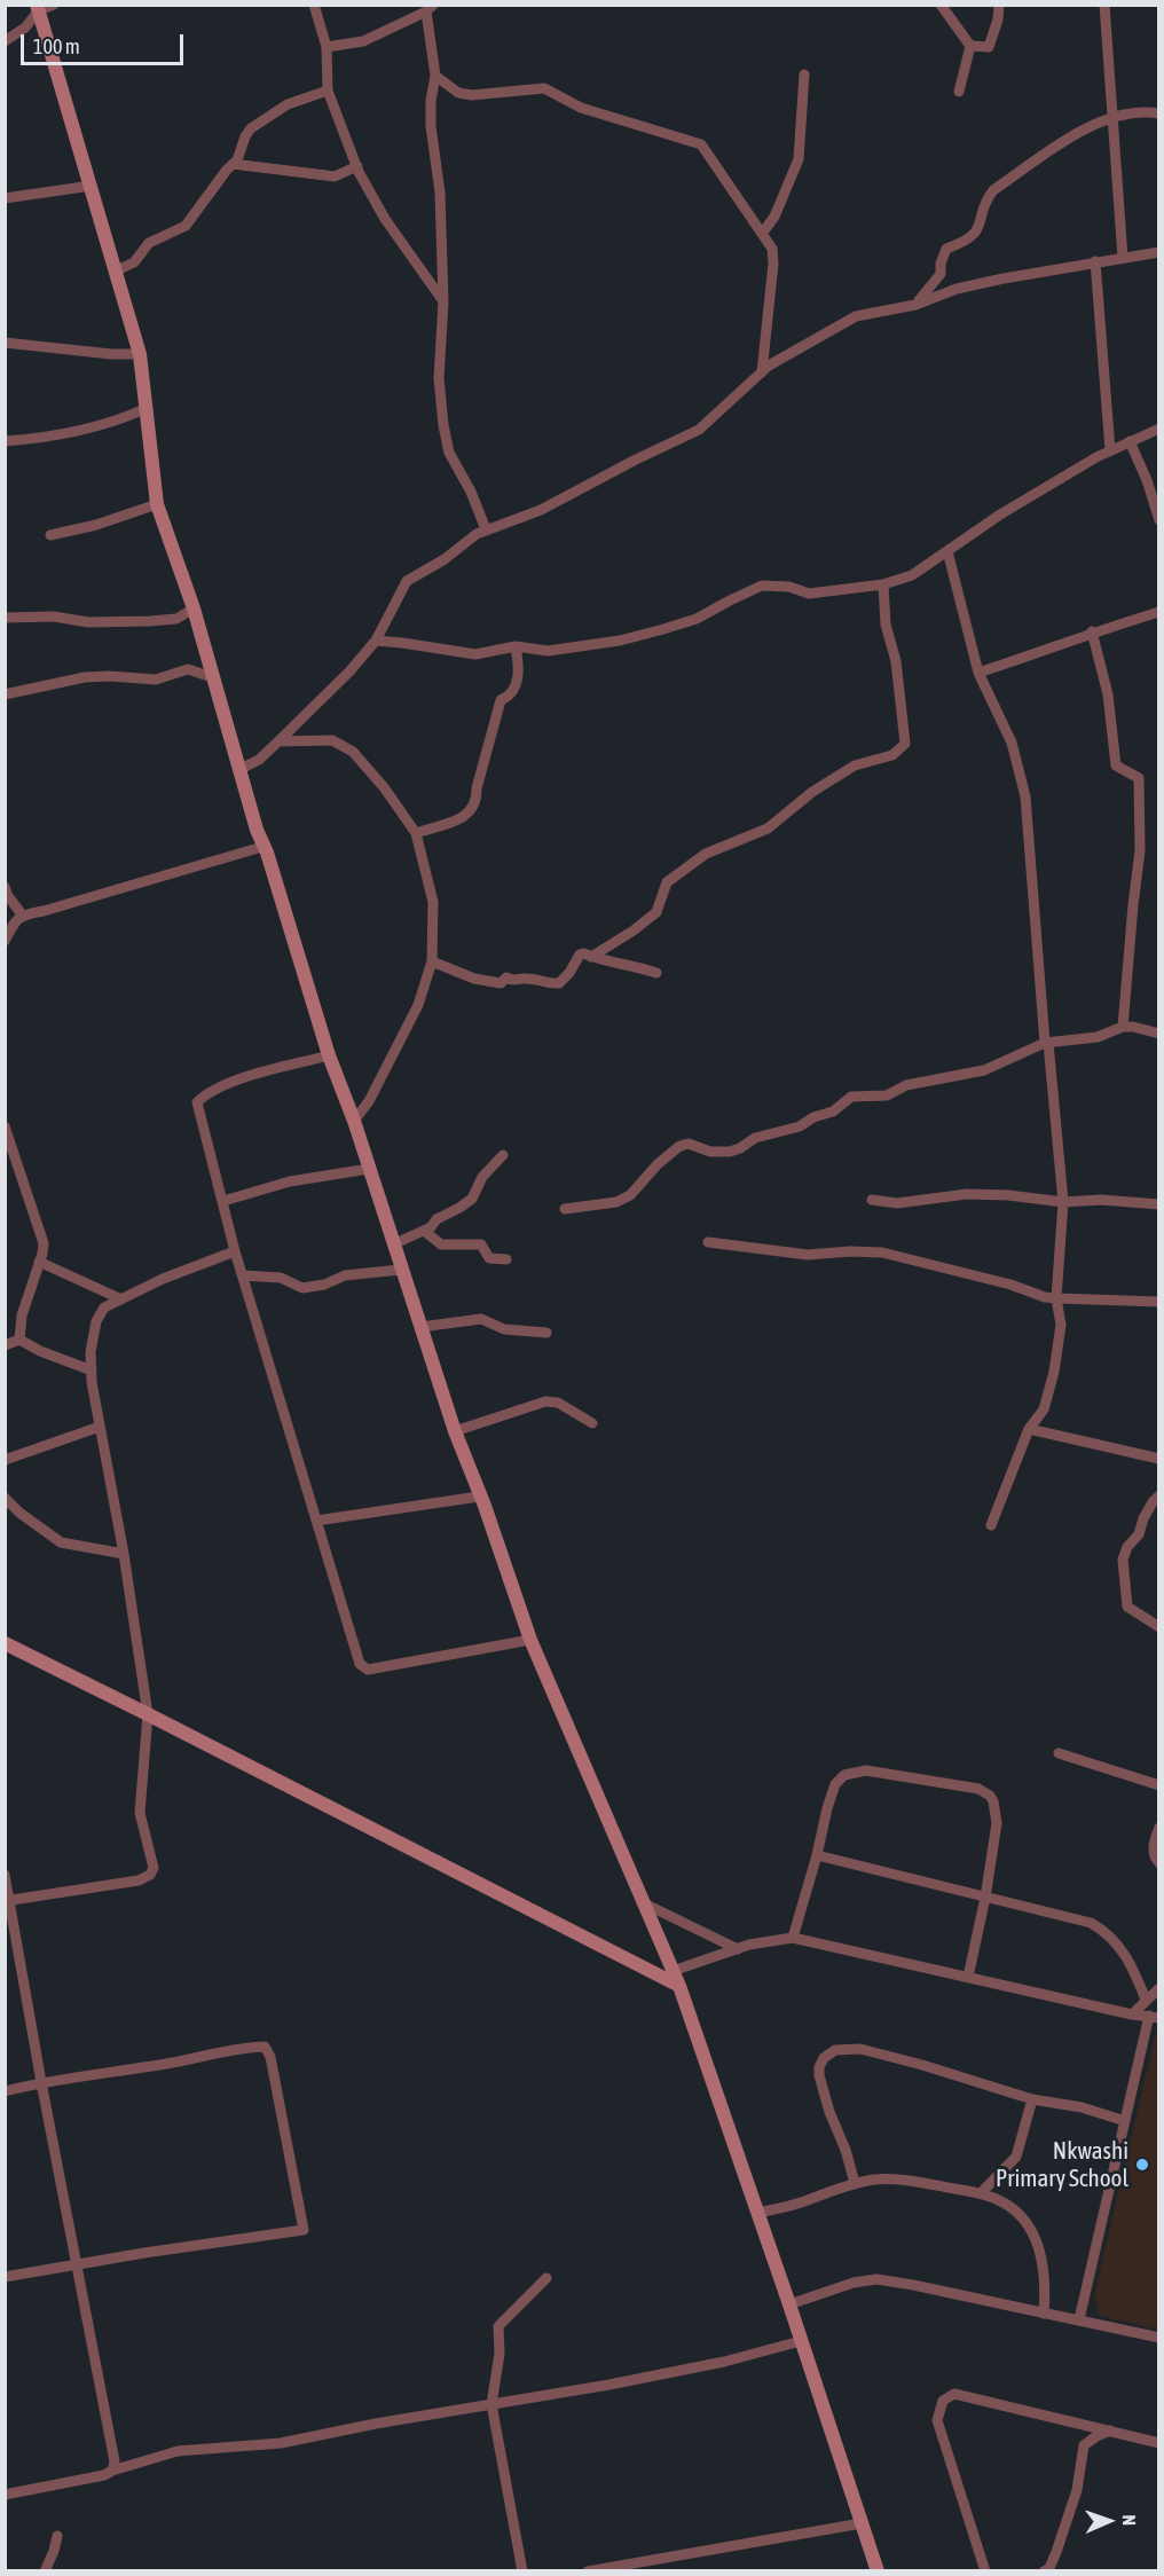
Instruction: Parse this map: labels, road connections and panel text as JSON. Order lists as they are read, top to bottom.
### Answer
{
  "places": ["Nkwashi Primary School"],
  "scale_bar": "100 m",
  "north": "right"
}
